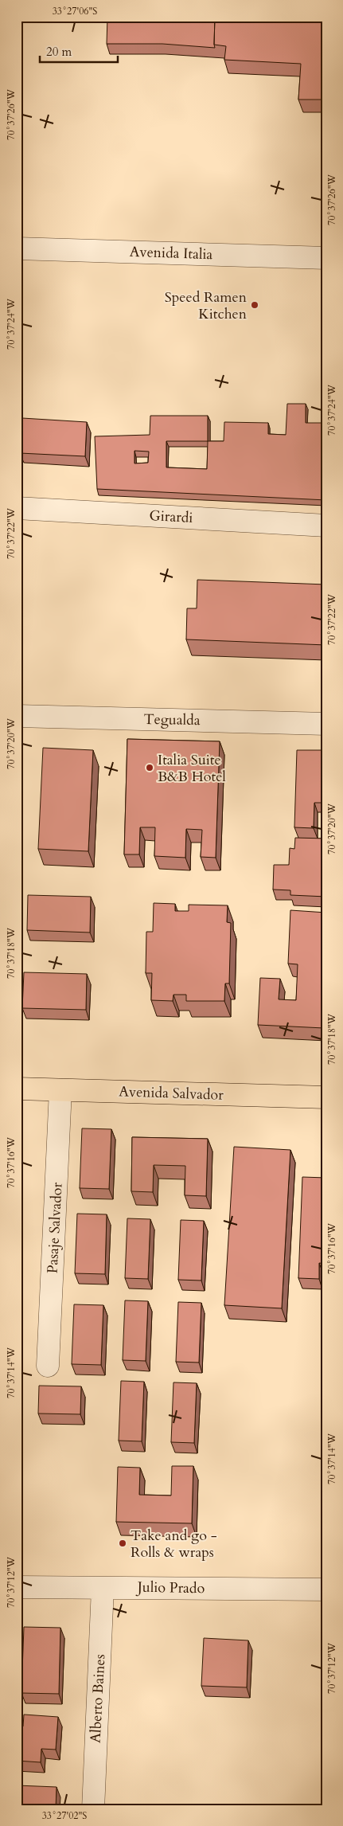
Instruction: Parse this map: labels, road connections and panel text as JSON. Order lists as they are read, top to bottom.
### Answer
{
  "streets": {
    "main road": ["Avenida Salvador"],
    "street": [
      "Avenida Italia",
      "Girardi",
      "Tegualda",
      "Pasaje Salvador",
      "Julio Prado",
      "Alberto Baines"
    ]
  },
  "crossings": [
    ["Avenida Salvador", "Pasaje Salvador"],
    ["Julio Prado", "Alberto Baines"]
  ],
  "places": ["Speed Ramen Kitchen", "Italia Suite B&B Hotel", "Take and go - Rolls & wraps"],
  "scale_bar": "20 m",
  "coordinates": [
    "33°27'06\"S",
    "70°37'26\"W",
    "70°37'24\"W",
    "70°37'22\"W",
    "70°37'20\"W",
    "70°37'18\"W",
    "70°37'16\"W",
    "70°37'14\"W",
    "70°37'12\"W",
    "33°27'02\"S"
  ]
}
